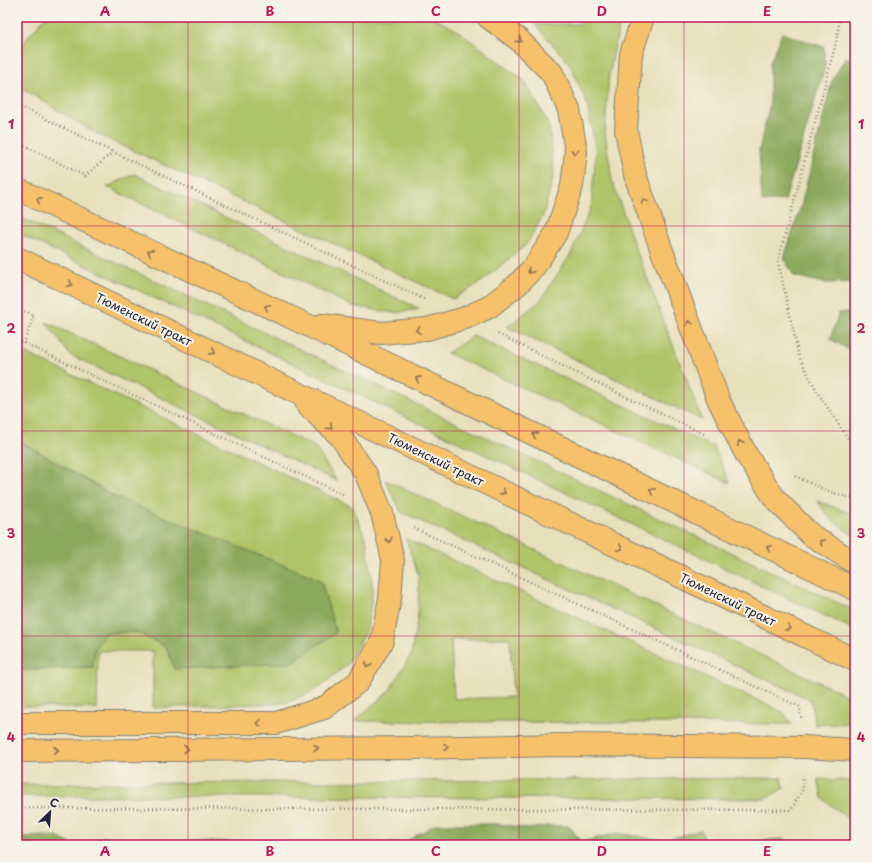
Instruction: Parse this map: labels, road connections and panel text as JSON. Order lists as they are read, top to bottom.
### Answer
{
  "streets": {
    "main road": ["Тюменский тракт"]
  },
  "north": "top right",
  "grid": {
    "columns": [
      "A",
      "B",
      "C",
      "D",
      "E"
    ],
    "rows": [
      "1",
      "2",
      "3",
      "4"
    ]
  }
}
